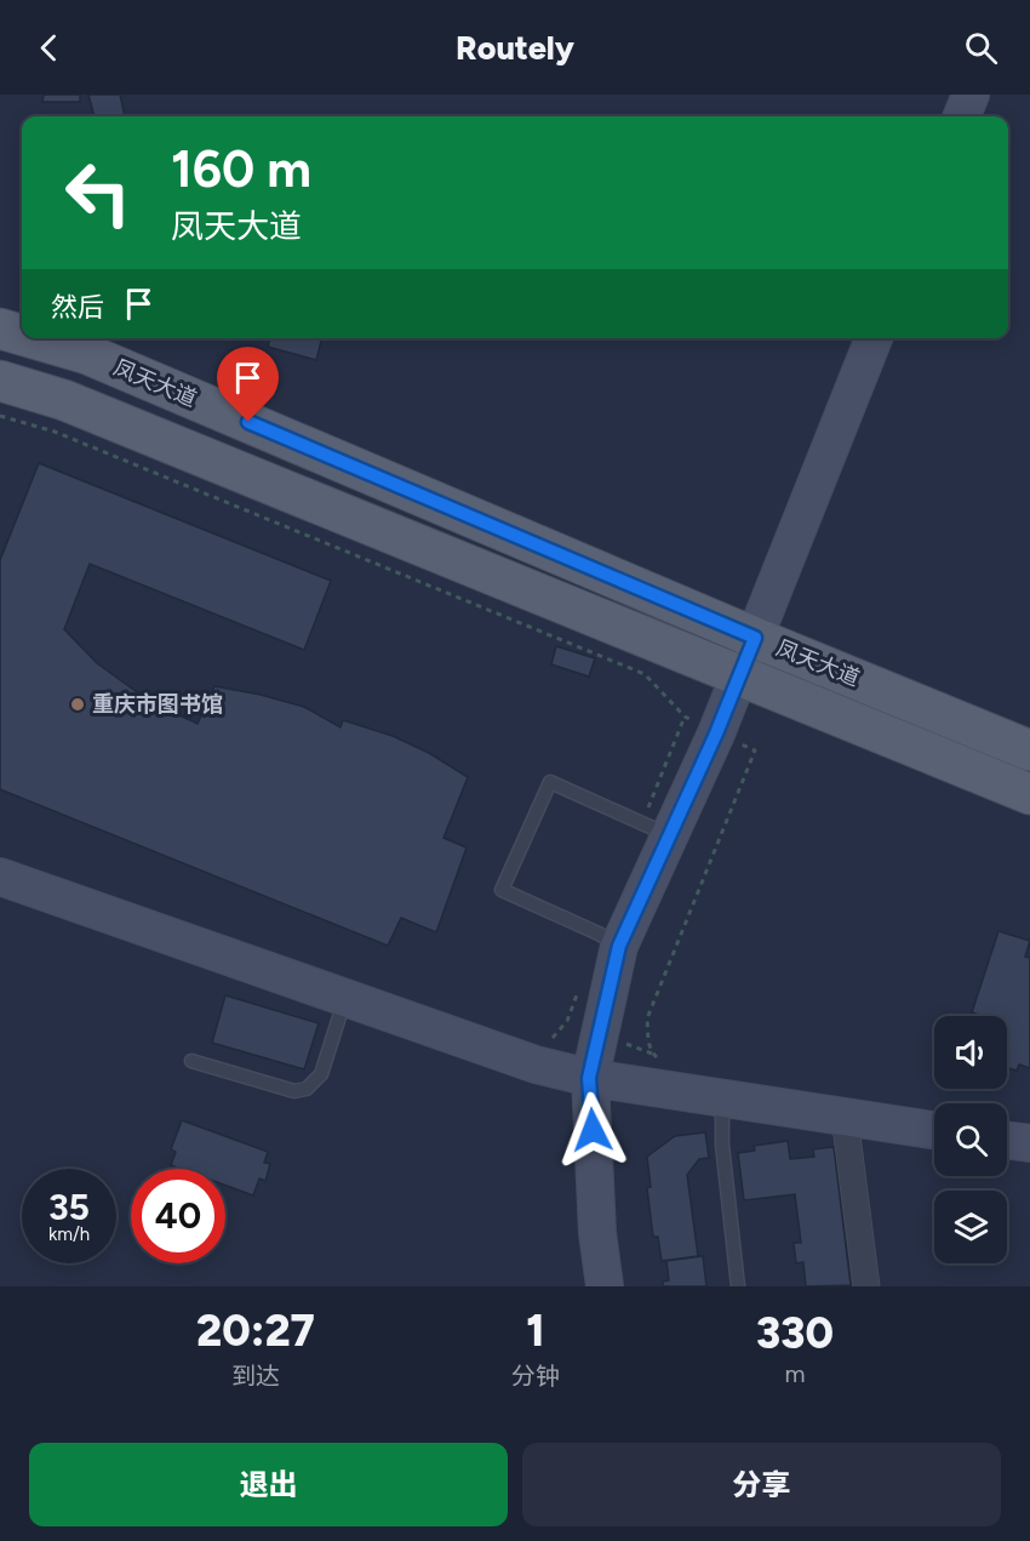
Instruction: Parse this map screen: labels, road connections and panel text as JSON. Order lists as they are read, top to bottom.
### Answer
{
  "streets": {
    "main road": ["凤天大道"]
  },
  "places": ["重庆市图书馆"],
  "page": {
    "header": "Routely",
    "turn": ["160 m", "凤天大道"],
    "then": "然后",
    "speed": "35 km/h",
    "limit": "40",
    "eta": [
      "20:27",
      "到达",
      "1",
      "分钟",
      "330",
      "m"
    ],
    "buttons": ["退出", "分享"]
  }
}
